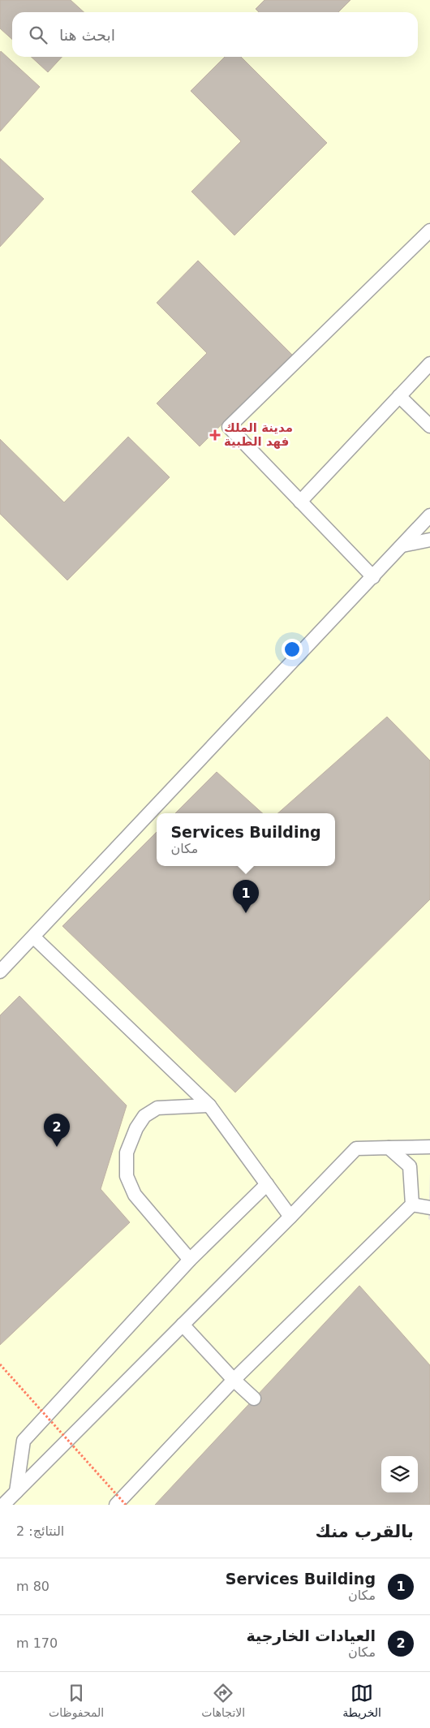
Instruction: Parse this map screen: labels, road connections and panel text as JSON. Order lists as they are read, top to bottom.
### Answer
{
  "places": {
    "health": ["مدينة الملك فهد الطبية"]
  },
  "page": {
    "search": "ابحث هنا",
    "popup": ["Services Building", "مكان"],
    "pins": ["1", "2"],
    "heading": ["بالقرب منك", "النتائج: 2"],
    "list": [
      {
        "mark": "1",
        "name": "Services Building",
        "note": "مكان",
        "value": "80 m"
      },
      {
        "mark": "2",
        "name": "العيادات الخارجية",
        "note": "مكان",
        "value": "170 m"
      }
    ],
    "nav": ["الخريطة", "الاتجاهات", "المحفوظات"]
  }
}
